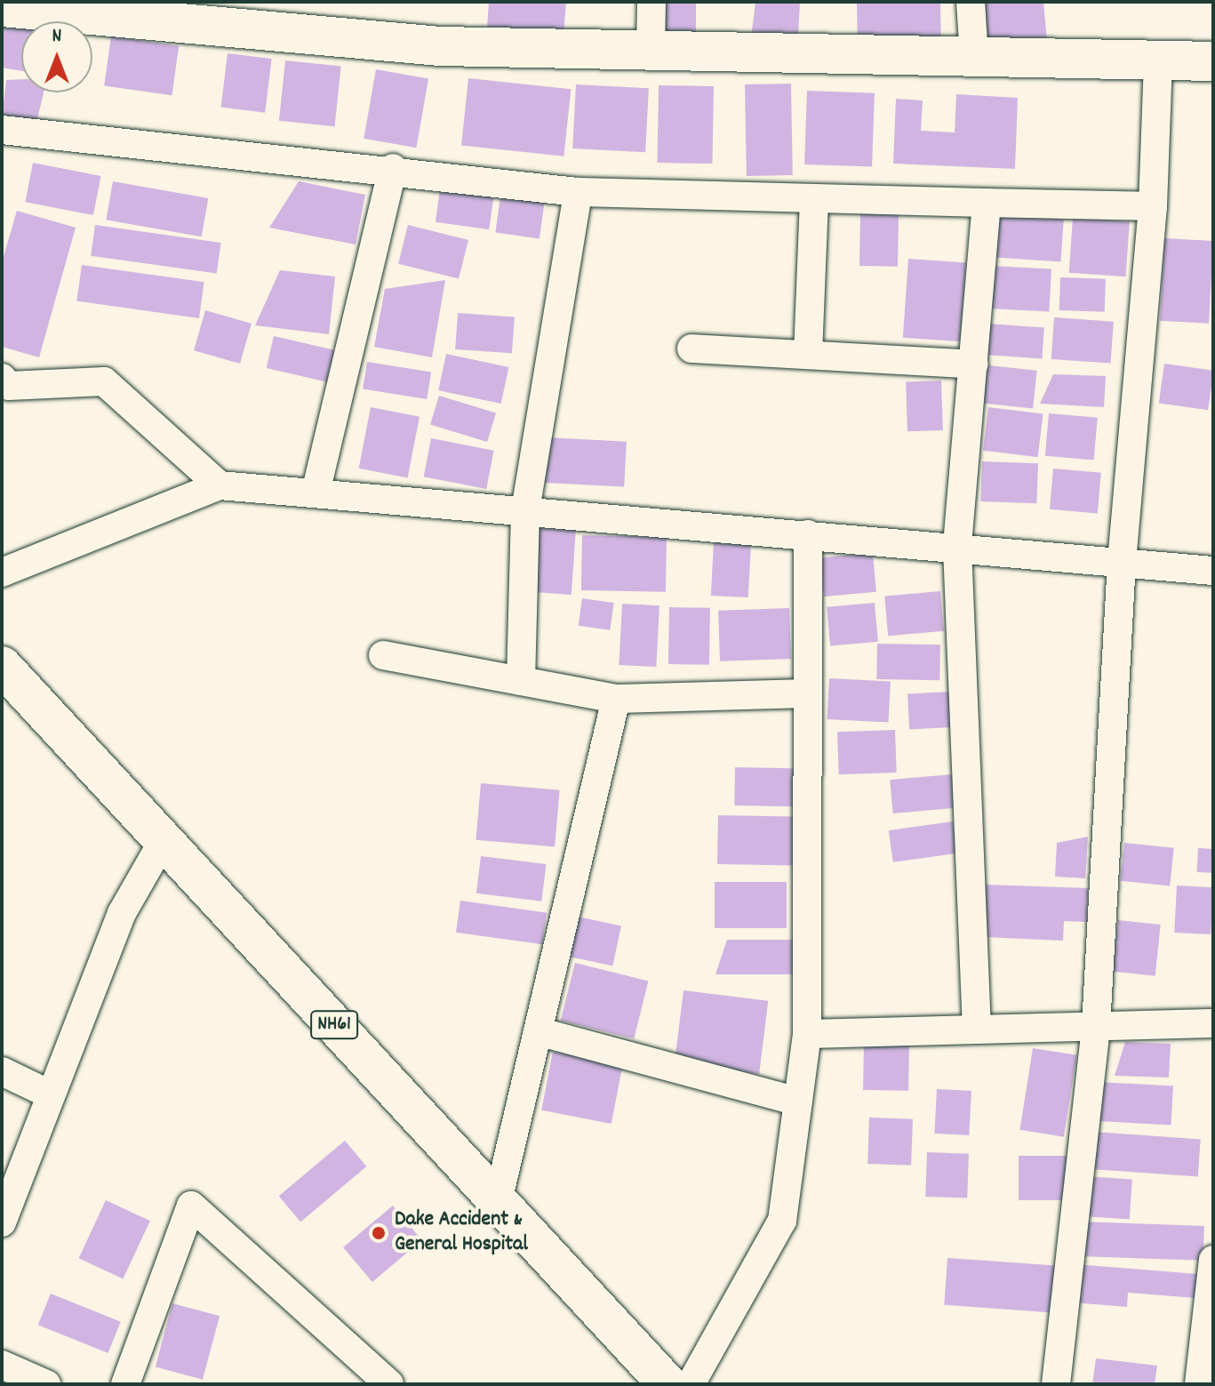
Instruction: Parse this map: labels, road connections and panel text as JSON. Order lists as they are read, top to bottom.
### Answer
{
  "streets": {
    "street": ["NH61"]
  },
  "places": ["Dake Accident & General Hospital"],
  "north": "top"
}
